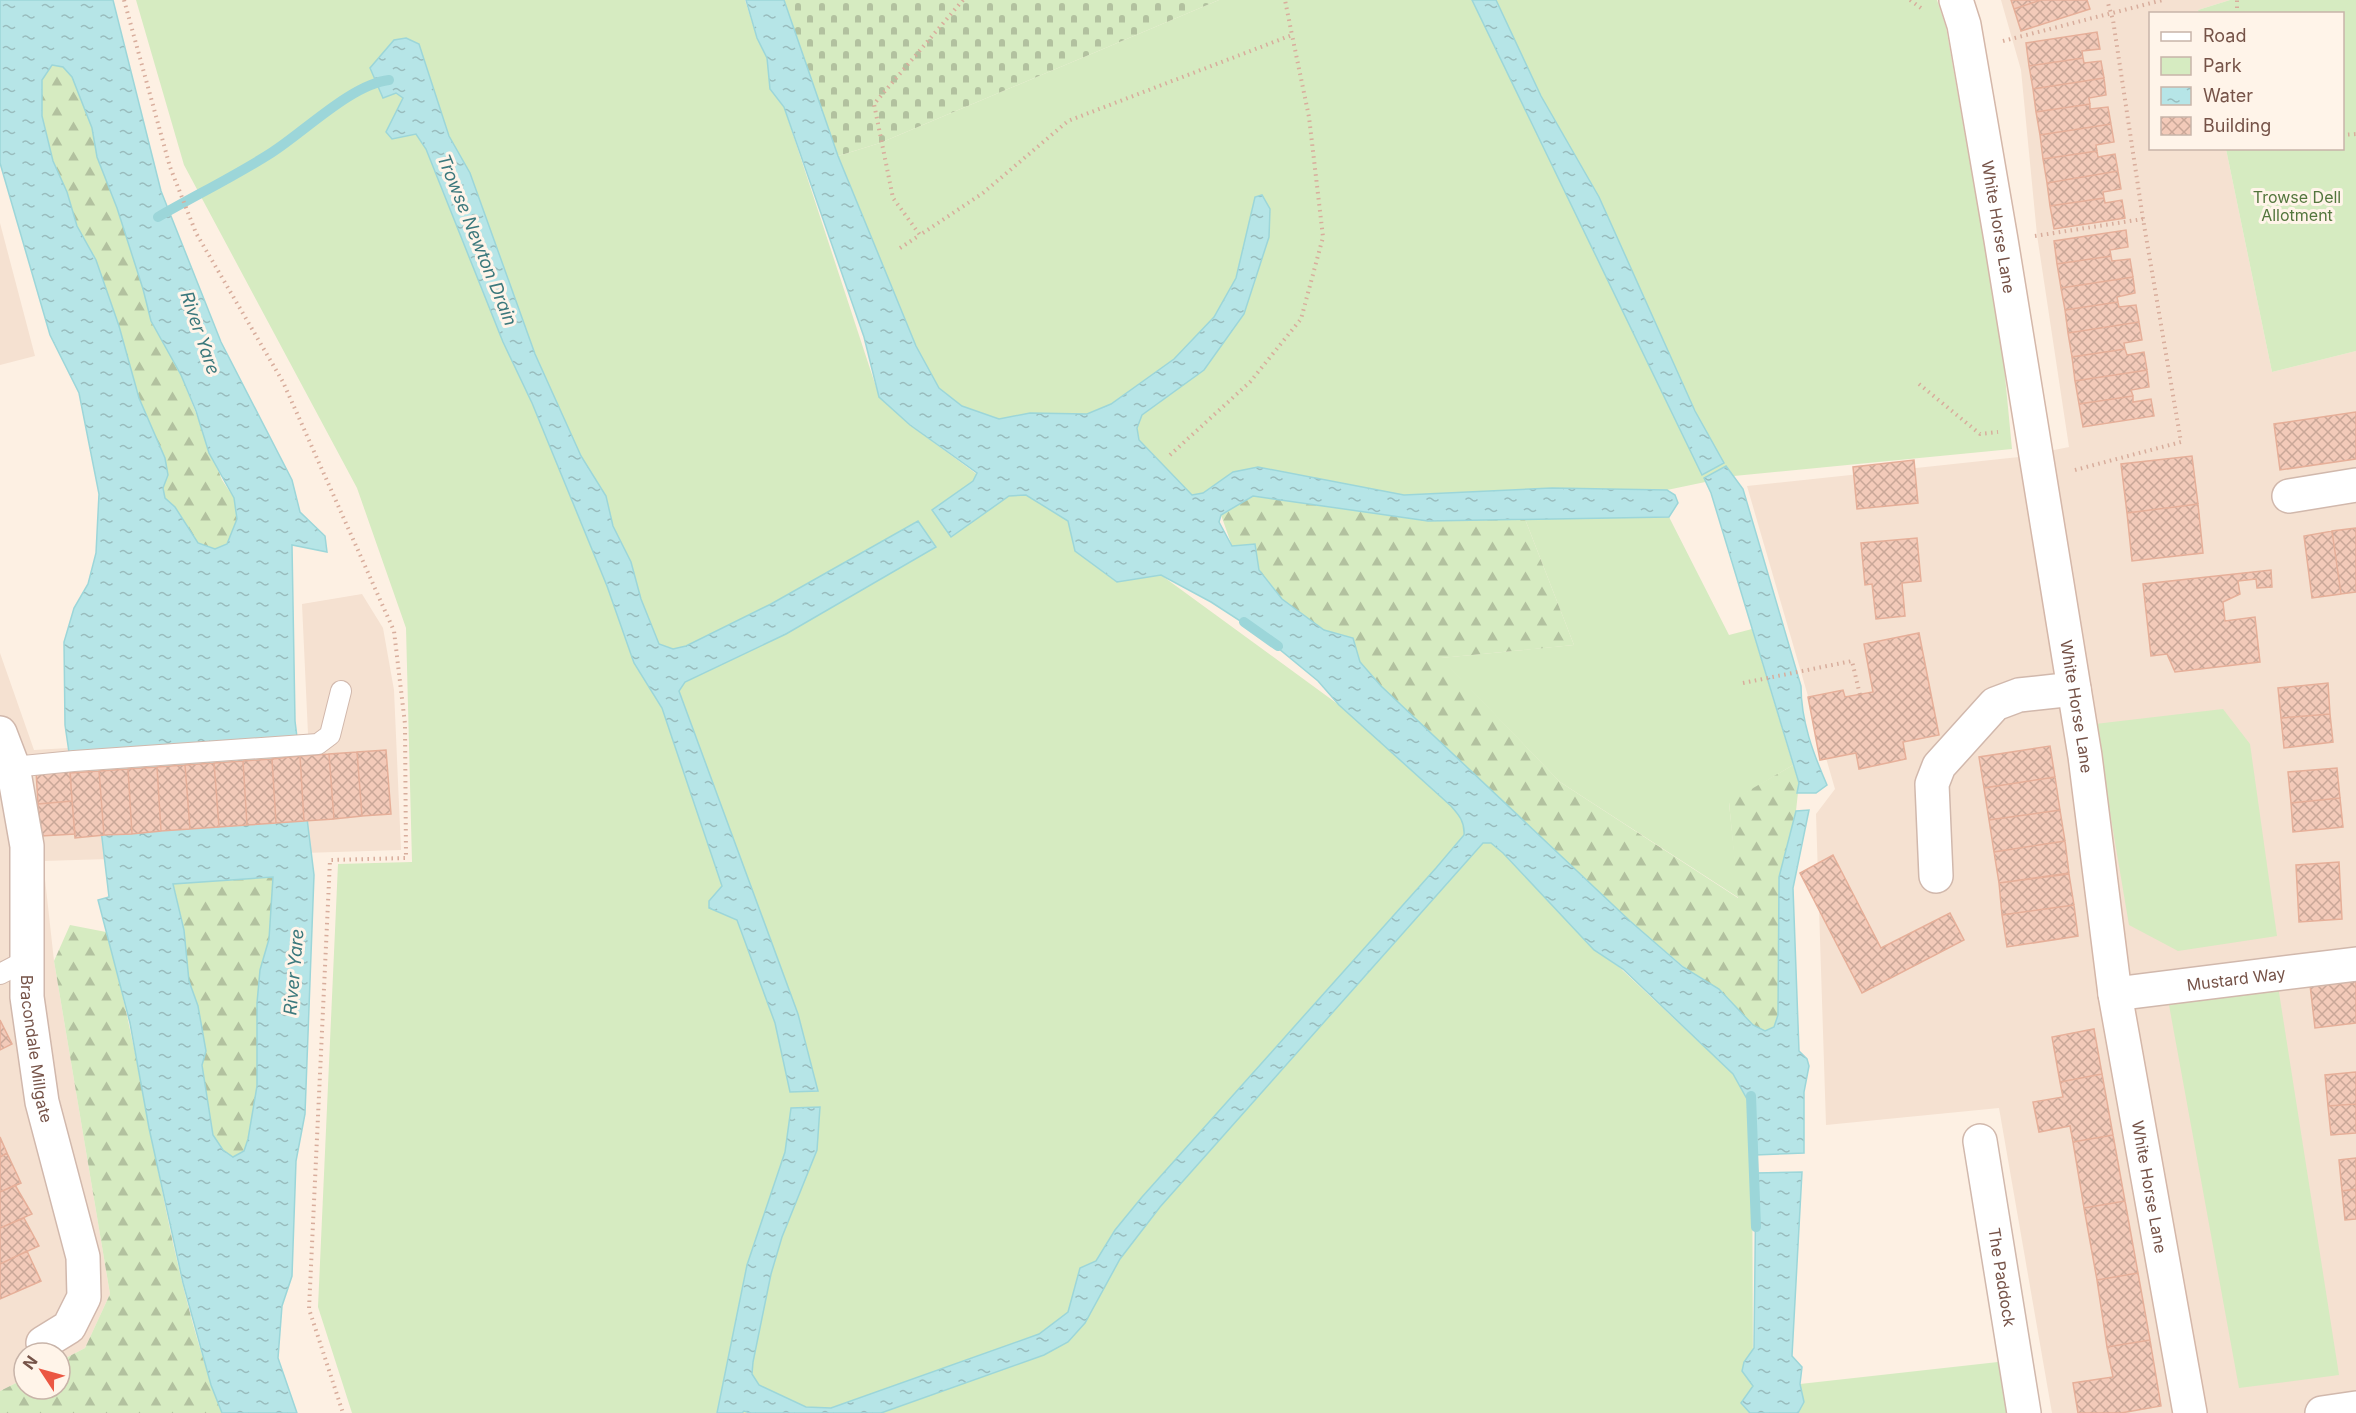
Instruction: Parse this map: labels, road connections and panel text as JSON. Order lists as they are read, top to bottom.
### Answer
{
  "streets": {
    "street": [
      "White Horse Lane",
      "Mustard Way",
      "Bracondale Millgate",
      "The Paddock"
    ]
  },
  "crossings": [
    ["White Horse Lane", "Mustard Way"]
  ],
  "water": ["Trowse Newton Drain", "River Yare"],
  "parks": ["Trowse Dell Allotment"],
  "legend": [
    "Road",
    "Park",
    "Water",
    "Building"
  ],
  "north": "top left"
}
